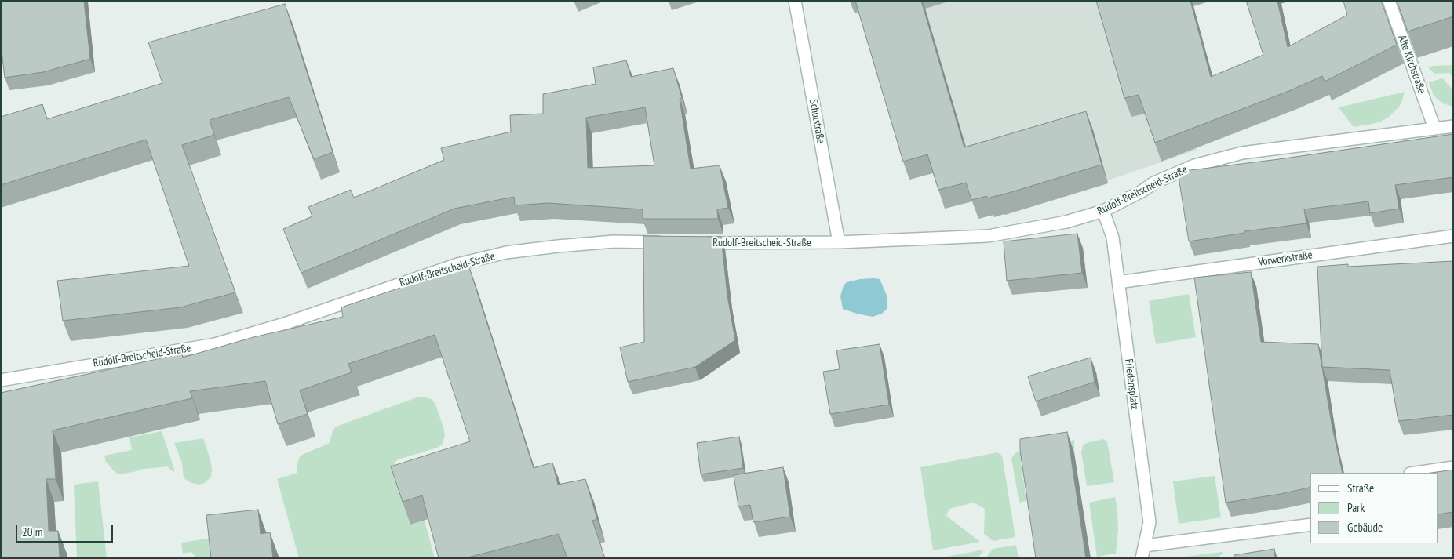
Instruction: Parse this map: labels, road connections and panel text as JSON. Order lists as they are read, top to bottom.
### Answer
{
  "streets": {
    "street": [
      "Alte Kirchstraße",
      "Schulstraße",
      "Rudolf-Breitscheid-Straße",
      "Vorwerkstraße",
      "Friedensplatz"
    ]
  },
  "crossings": [
    ["Alte Kirchstraße", "Rudolf-Breitscheid-Straße"],
    ["Schulstraße", "Rudolf-Breitscheid-Straße"],
    ["Rudolf-Breitscheid-Straße", "Friedensplatz"],
    ["Vorwerkstraße", "Friedensplatz"]
  ],
  "legend": ["Straße", "Park", "Gebäude"],
  "scale_bar": "20 m"
}
